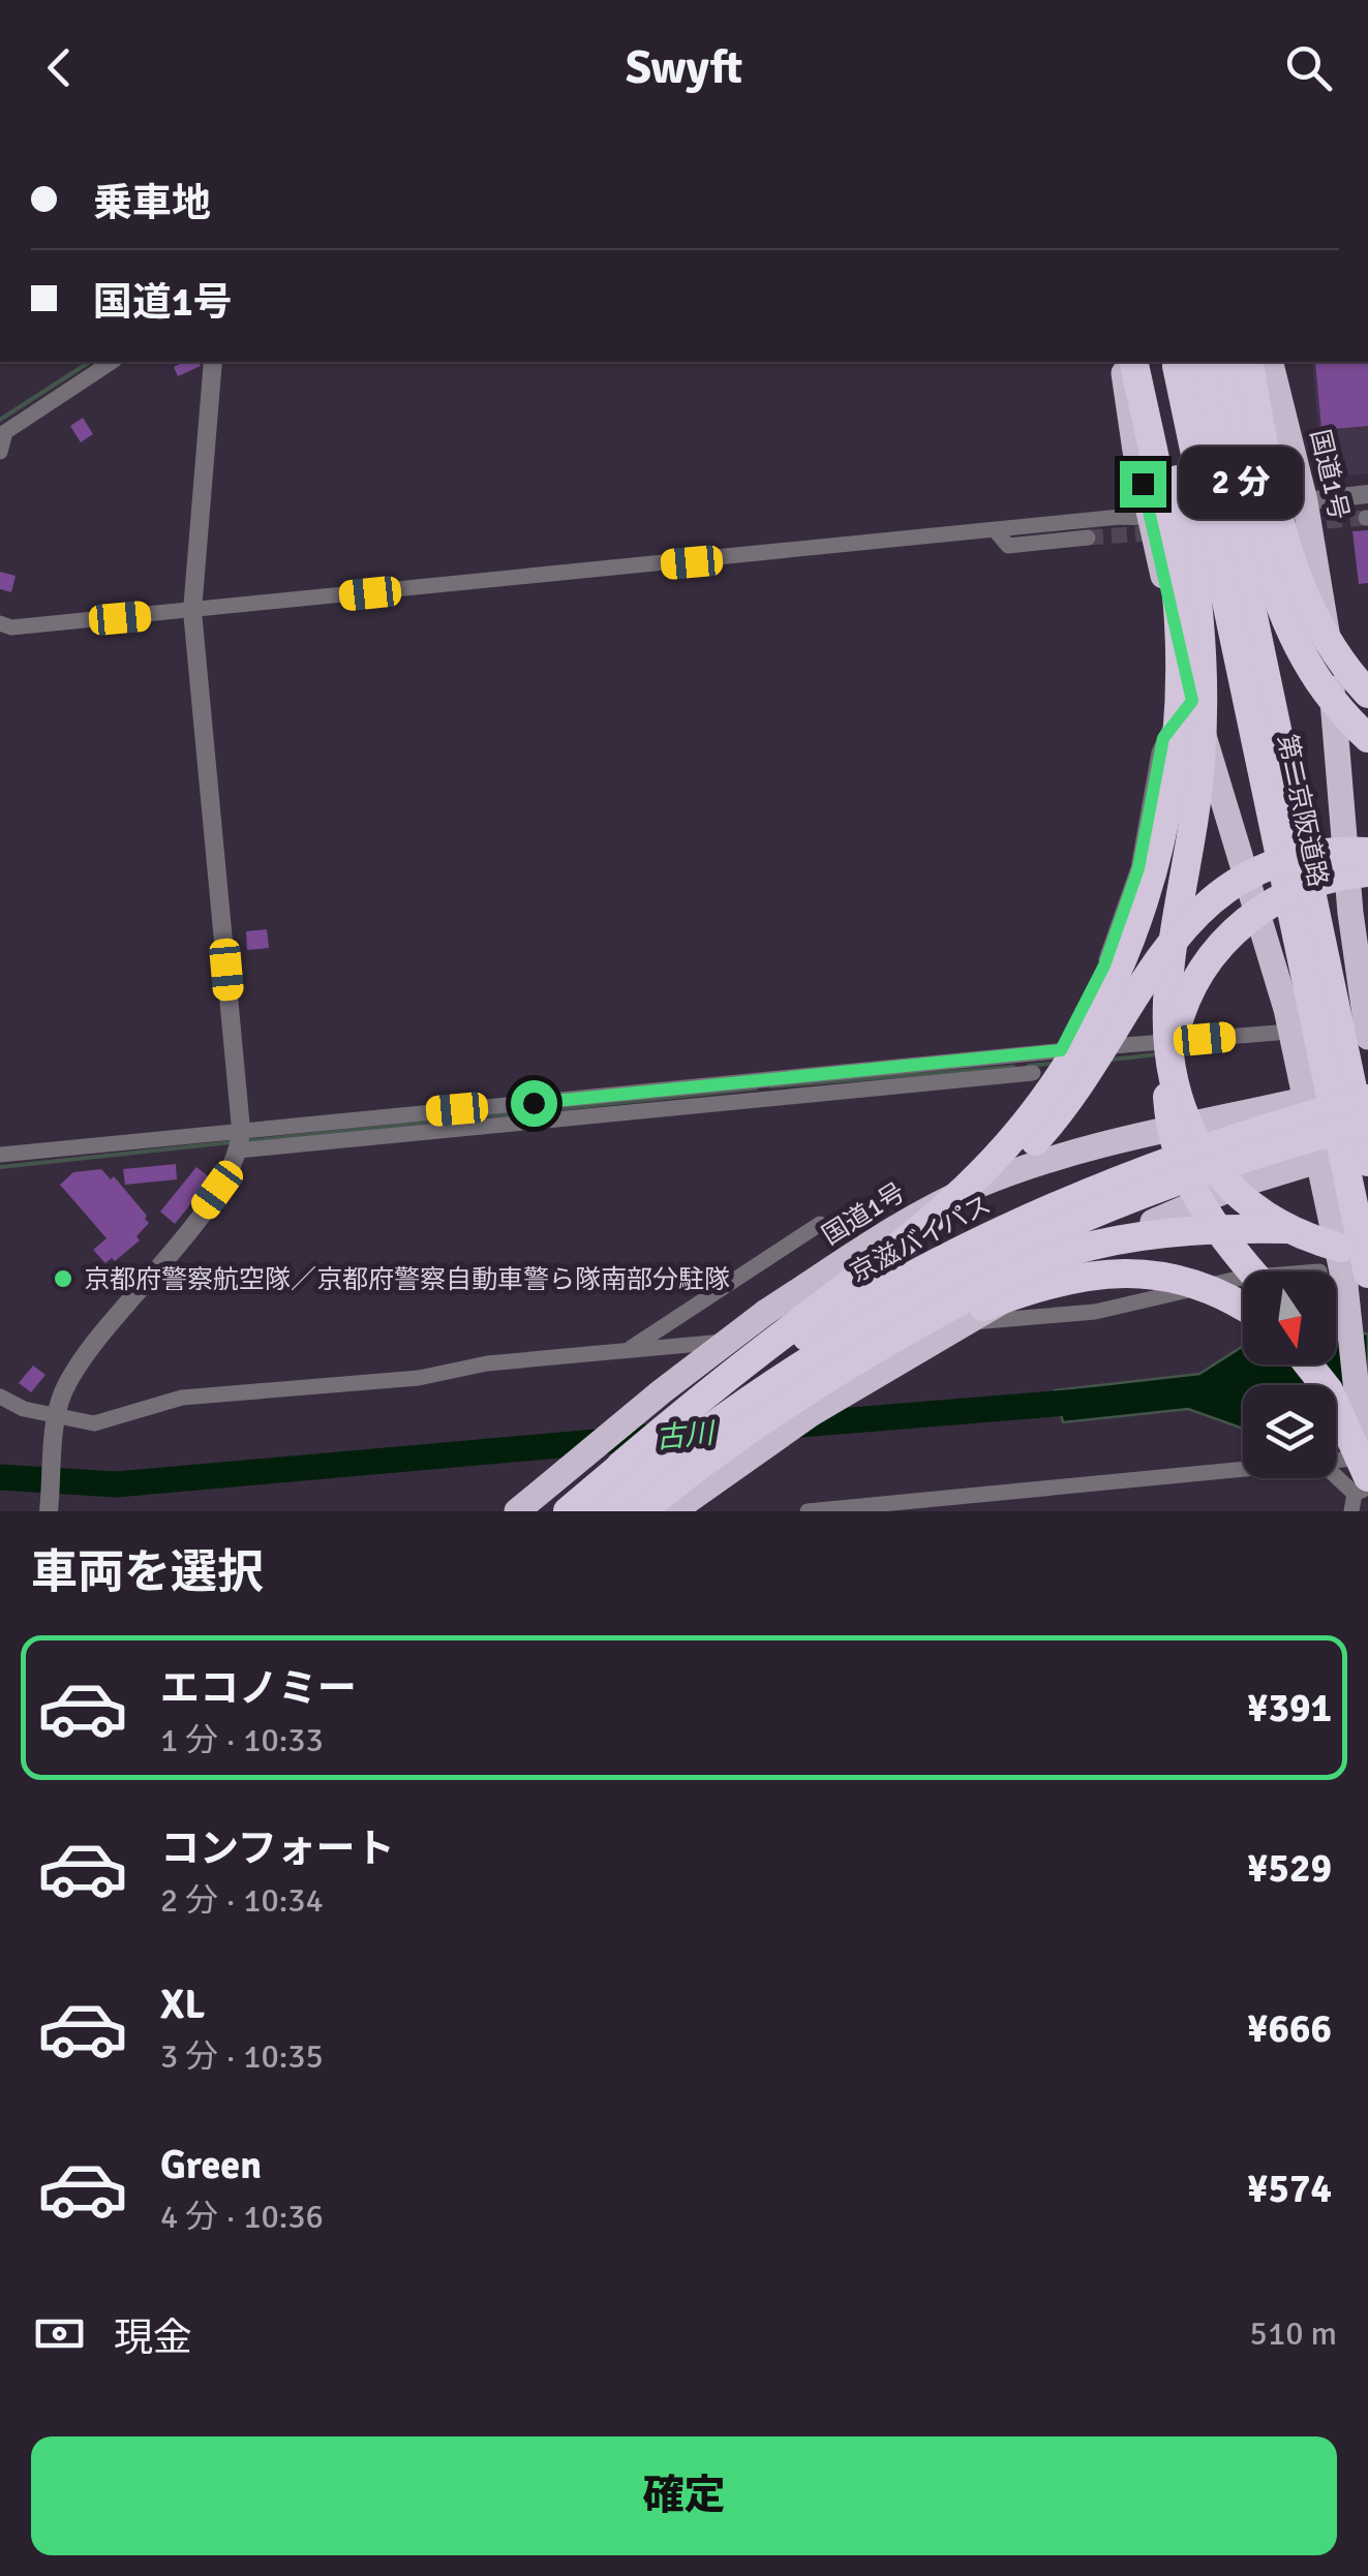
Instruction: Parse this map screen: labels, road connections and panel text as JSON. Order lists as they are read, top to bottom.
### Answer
{
  "streets": {
    "highway": ["国道1号", "第二京阪道路", "京滋バイパス"]
  },
  "crossings": [
    ["国道1号", "第二京阪道路"],
    ["国道1号", "京滋バイパス"],
    ["第二京阪道路", "京滋バイパス"]
  ],
  "water": ["古川"],
  "places": ["京都府警察航空隊／京都府警察自動車警ら隊南部分駐隊"],
  "north": "bottom",
  "page": {
    "header": "Swyft",
    "banner": ["乗車地", "国道1号"],
    "bubble": "2 分",
    "heading": "車両を選択",
    "list": [
      {
        "name": "エコノミー",
        "note": "1 分 · 10:33",
        "value": "¥391"
      },
      {
        "name": "コンフォート",
        "note": "2 分 · 10:34",
        "value": "¥529"
      },
      {
        "name": "XL",
        "note": "3 分 · 10:35",
        "value": "¥666"
      },
      {
        "name": "Green",
        "note": "4 分 · 10:36",
        "value": "¥574"
      }
    ],
    "pay": ["現金", "510 m"],
    "buttons": "確定"
  }
}
